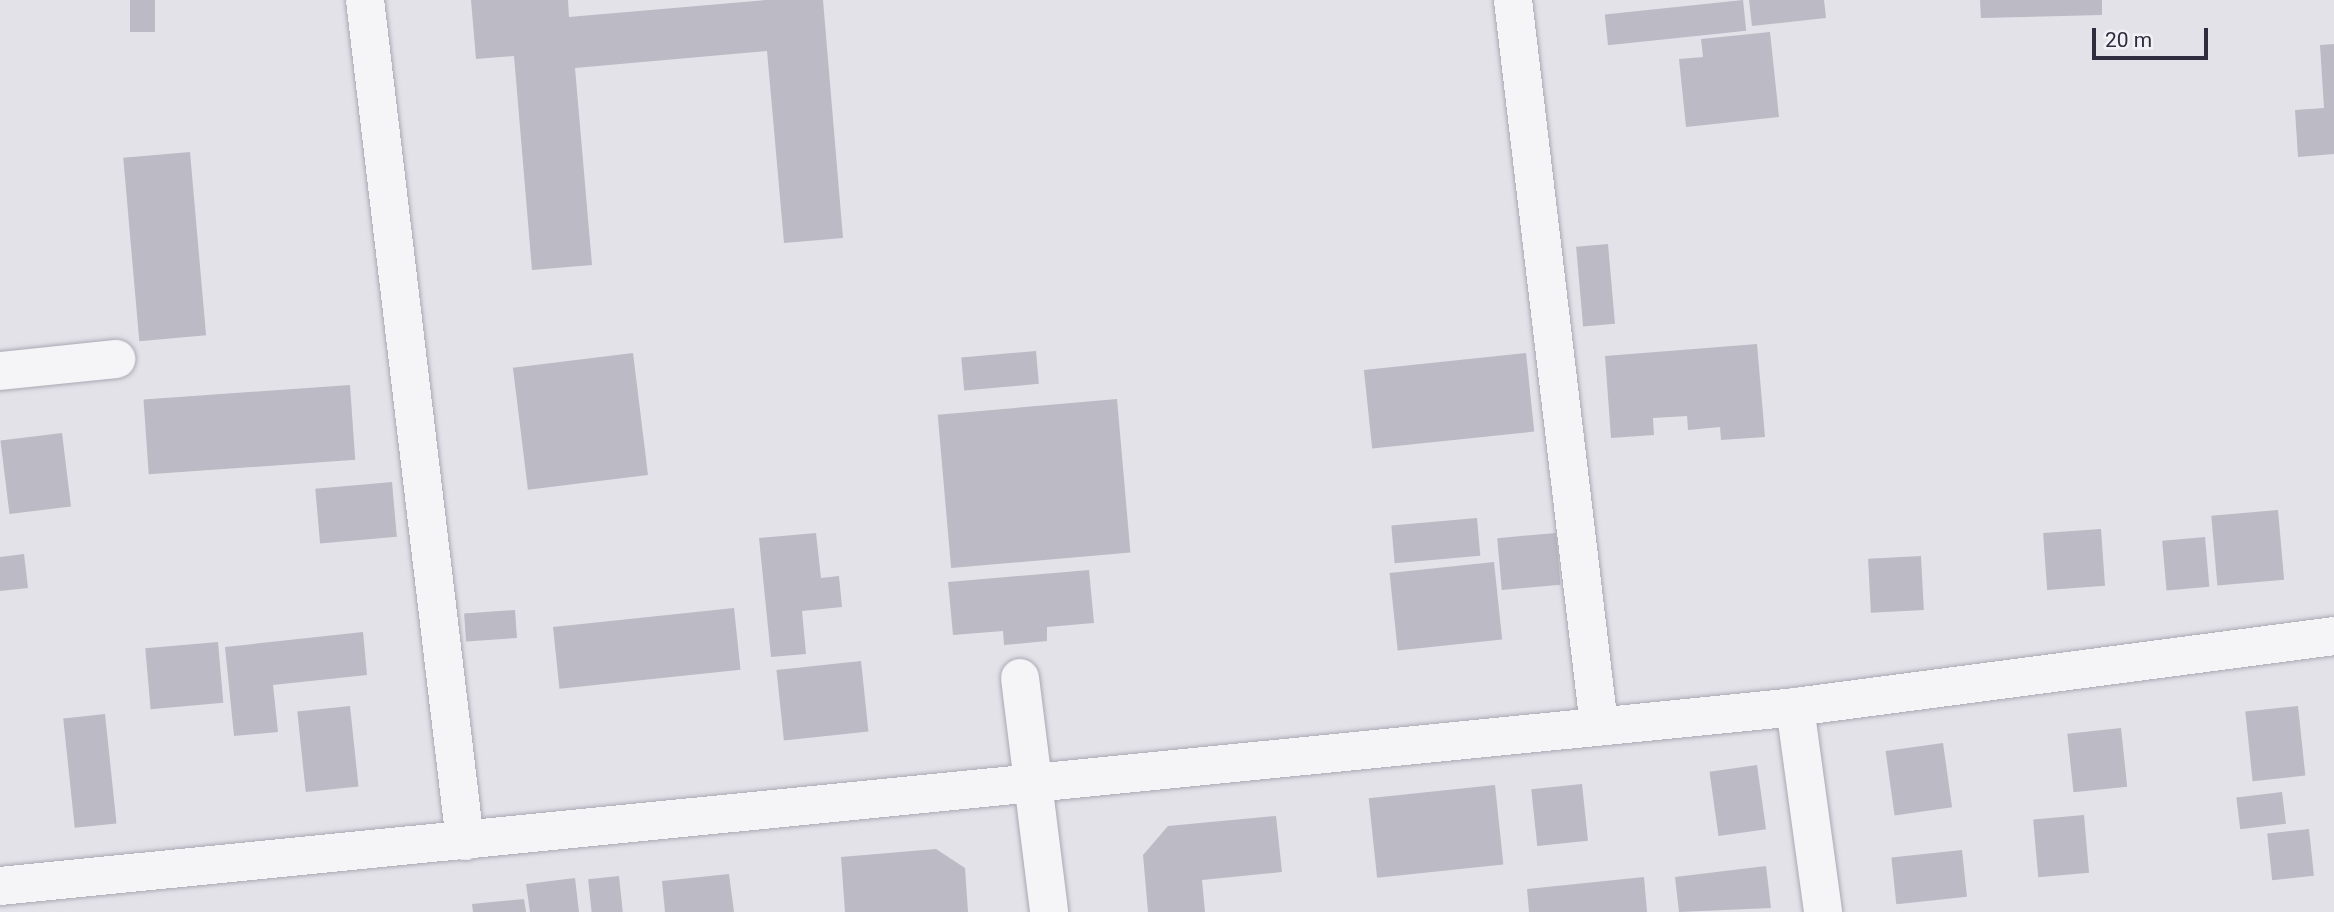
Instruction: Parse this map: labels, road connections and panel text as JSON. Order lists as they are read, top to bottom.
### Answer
{
  "scale_bar": "20 m"
}
